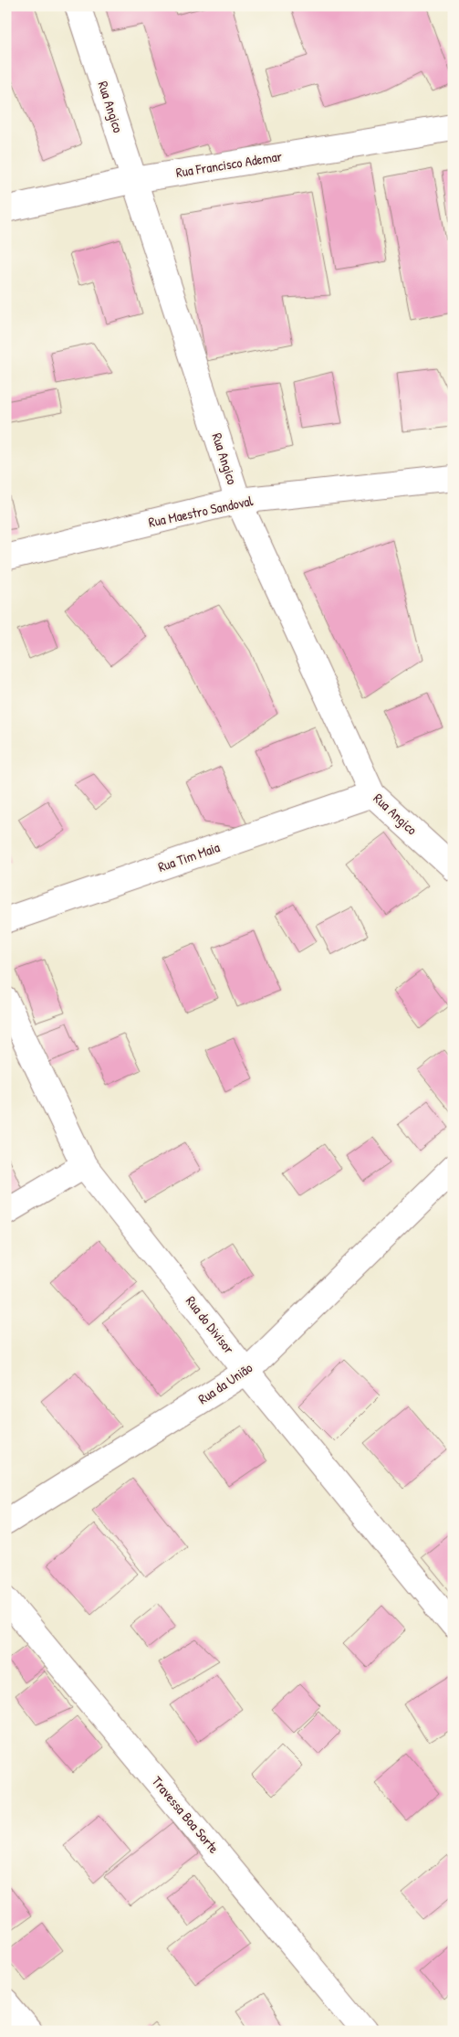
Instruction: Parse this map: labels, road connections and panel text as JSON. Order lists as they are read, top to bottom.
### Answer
{
  "streets": {
    "street": [
      "Rua Angico",
      "Rua Francisco Ademar",
      "Rua Maestro Sandoval",
      "Rua Tim Maia",
      "Rua do Divisor",
      "Rua da União",
      "Travessa Boa Sorte"
    ]
  },
  "crossings": [
    ["Rua Angico", "Rua Francisco Ademar"],
    ["Rua Angico", "Rua Maestro Sandoval"],
    ["Rua Angico", "Rua Tim Maia"],
    ["Rua do Divisor", "Rua da União"]
  ]
}
